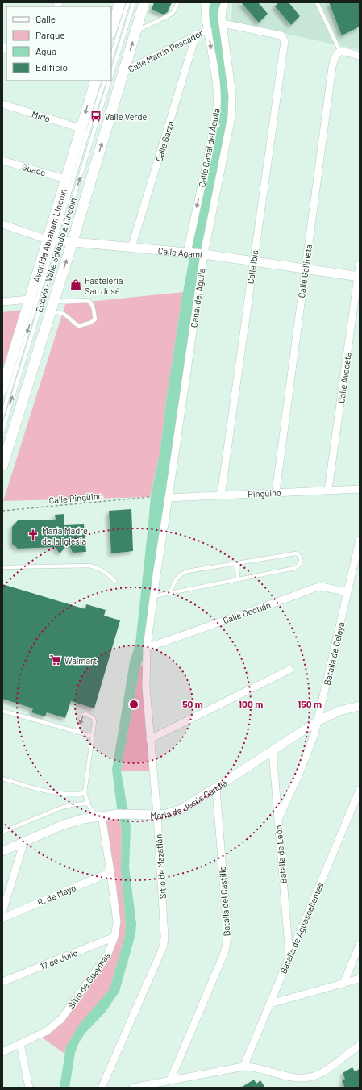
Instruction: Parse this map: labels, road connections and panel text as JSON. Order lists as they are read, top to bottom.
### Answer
{
  "streets": {
    "main road": ["Avenida Abraham Lincoln"],
    "street": [
      "Calle Martín Pescador",
      "Mirlo",
      "Calle Garza",
      "Calle Canal del Águila",
      "Guaco",
      "Calle Agamí",
      "Calle Ibis",
      "Calle Gallineta",
      "Canal del Aguila",
      "Calle Avoceta",
      "Pingüino",
      "Calle Ocotlán",
      "Batalla de Celaya",
      "María de Jesús Candía",
      "Batalla de León",
      "Sitio de Mazatlán",
      "R. de Mayo",
      "Batalla del Castillo",
      "Batalla de Aguascalientes",
      "17 de Julio",
      "Sitio de Guaymas"
    ],
    "lane": ["Ecovía - Valle Soleado a Lincoln"],
    "path": ["Calle Pingüino"]
  },
  "crossings": [
    ["Calle Martín Pescador", "Calle Garza"],
    ["Calle Martín Pescador", "Calle Canal del Águila"],
    ["Mirlo", "Avenida Abraham Lincoln"],
    ["Calle Garza", "Calle Agamí"],
    ["Calle Canal del Águila", "Calle Agamí"],
    ["Guaco", "Avenida Abraham Lincoln"],
    ["Avenida Abraham Lincoln", "Calle Agamí"],
    ["Avenida Abraham Lincoln", "Ecovía - Valle Soleado a Lincoln"],
    ["Calle Agamí", "Ecovía - Valle Soleado a Lincoln"],
    ["Calle Agamí", "Calle Ibis"],
    ["Calle Agamí", "Calle Gallineta"],
    ["Calle Agamí", "Canal del Aguila"],
    ["Calle Agamí", "Calle Avoceta"],
    ["Calle Ibis", "Canal del Aguila"],
    ["Calle Ibis", "Pingüino"],
    ["Calle Gallineta", "Pingüino"],
    ["Canal del Aguila", "Pingüino"],
    ["Canal del Aguila", "Sitio de Mazatlán"],
    ["Calle Avoceta", "Pingüino"],
    ["Calle Ocotlán", "Batalla de Celaya"],
    ["Calle Ocotlán", "Sitio de Mazatlán"],
    ["Batalla de Celaya", "María de Jesús Candía"],
    ["Batalla de Celaya", "Batalla de León"],
    ["María de Jesús Candía", "Batalla de León"],
    ["María de Jesús Candía", "Sitio de Mazatlán"],
    ["María de Jesús Candía", "Batalla del Castillo"],
    ["María de Jesús Candía", "Sitio de Guaymas"],
    ["Batalla de León", "Batalla de Aguascalientes"],
    ["R. de Mayo", "Sitio de Guaymas"],
    ["17 de Julio", "Sitio de Guaymas"]
  ],
  "one_way": ["Calle Canal del Águila"],
  "places": {
    "bus stop": ["Valle Verde"],
    "shop": ["Pastelería San José"],
    "church": ["María Madre de la Iglesia"],
    "supermarket": ["Walmart"]
  },
  "legend": [
    "Calle",
    "Parque",
    "Agua",
    "Edificio"
  ],
  "rings": ["50 m", "100 m", "150 m"]
}
